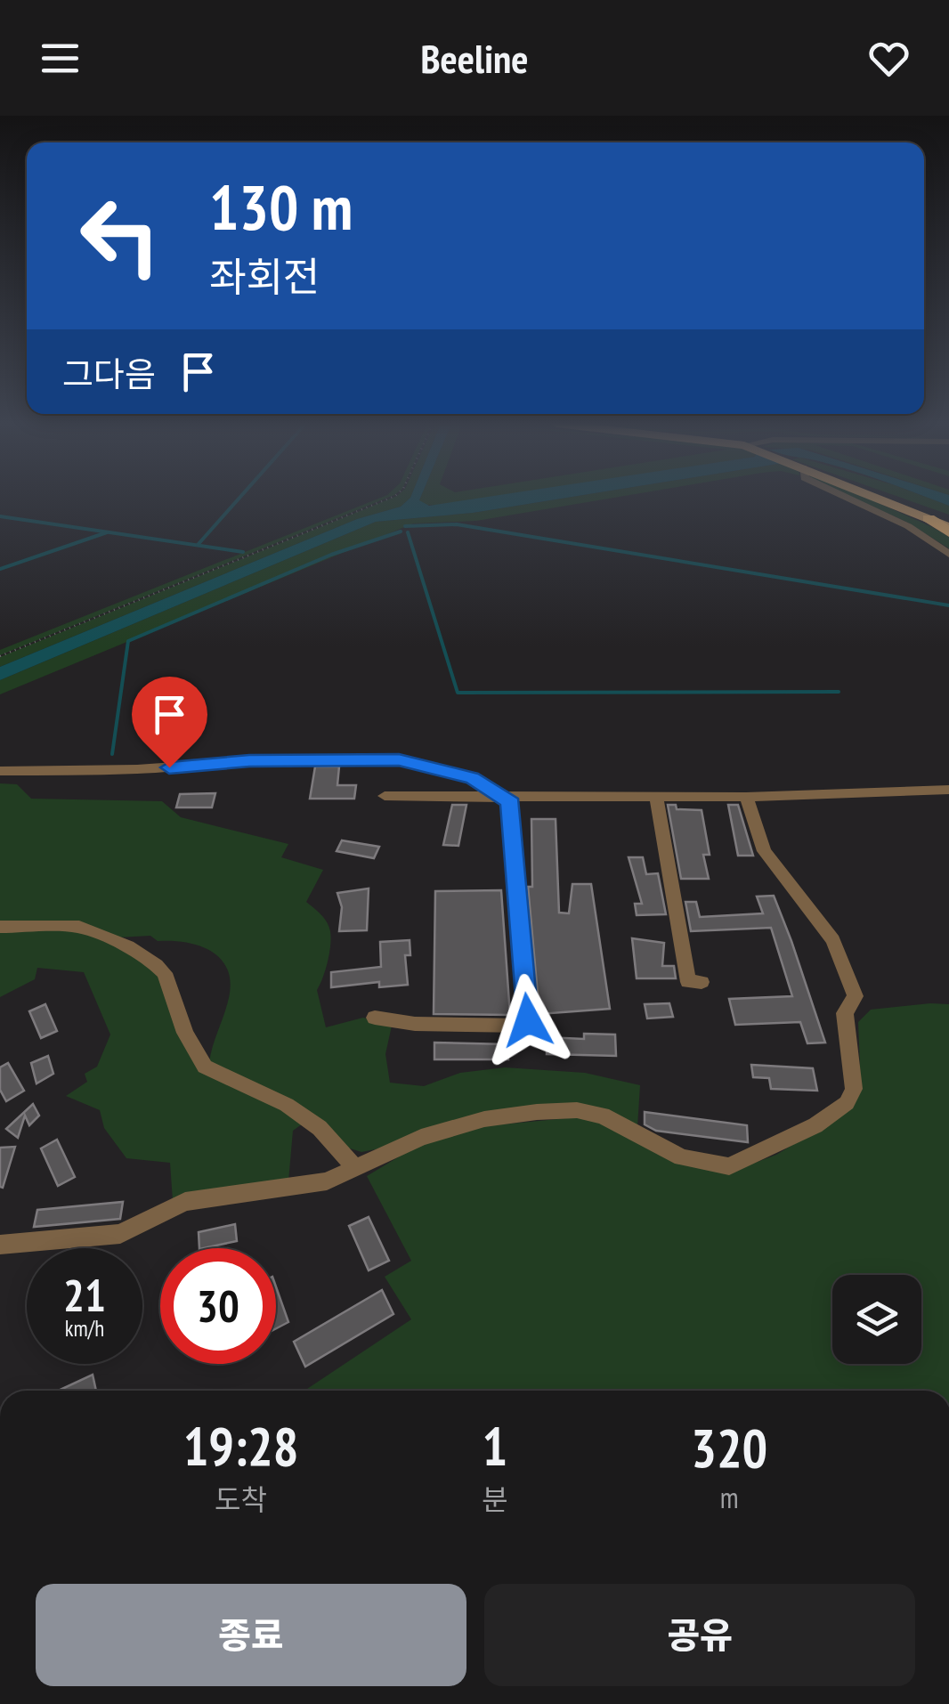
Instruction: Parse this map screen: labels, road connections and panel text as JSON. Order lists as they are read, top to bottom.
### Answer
{
  "page": {
    "header": "Beeline",
    "turn": ["130 m", "좌회전"],
    "then": "그다음",
    "speed": "21 km/h",
    "limit": "30",
    "eta": [
      "19:28",
      "도착",
      "1",
      "분",
      "320",
      "m"
    ],
    "buttons": ["종료", "공유"]
  }
}
